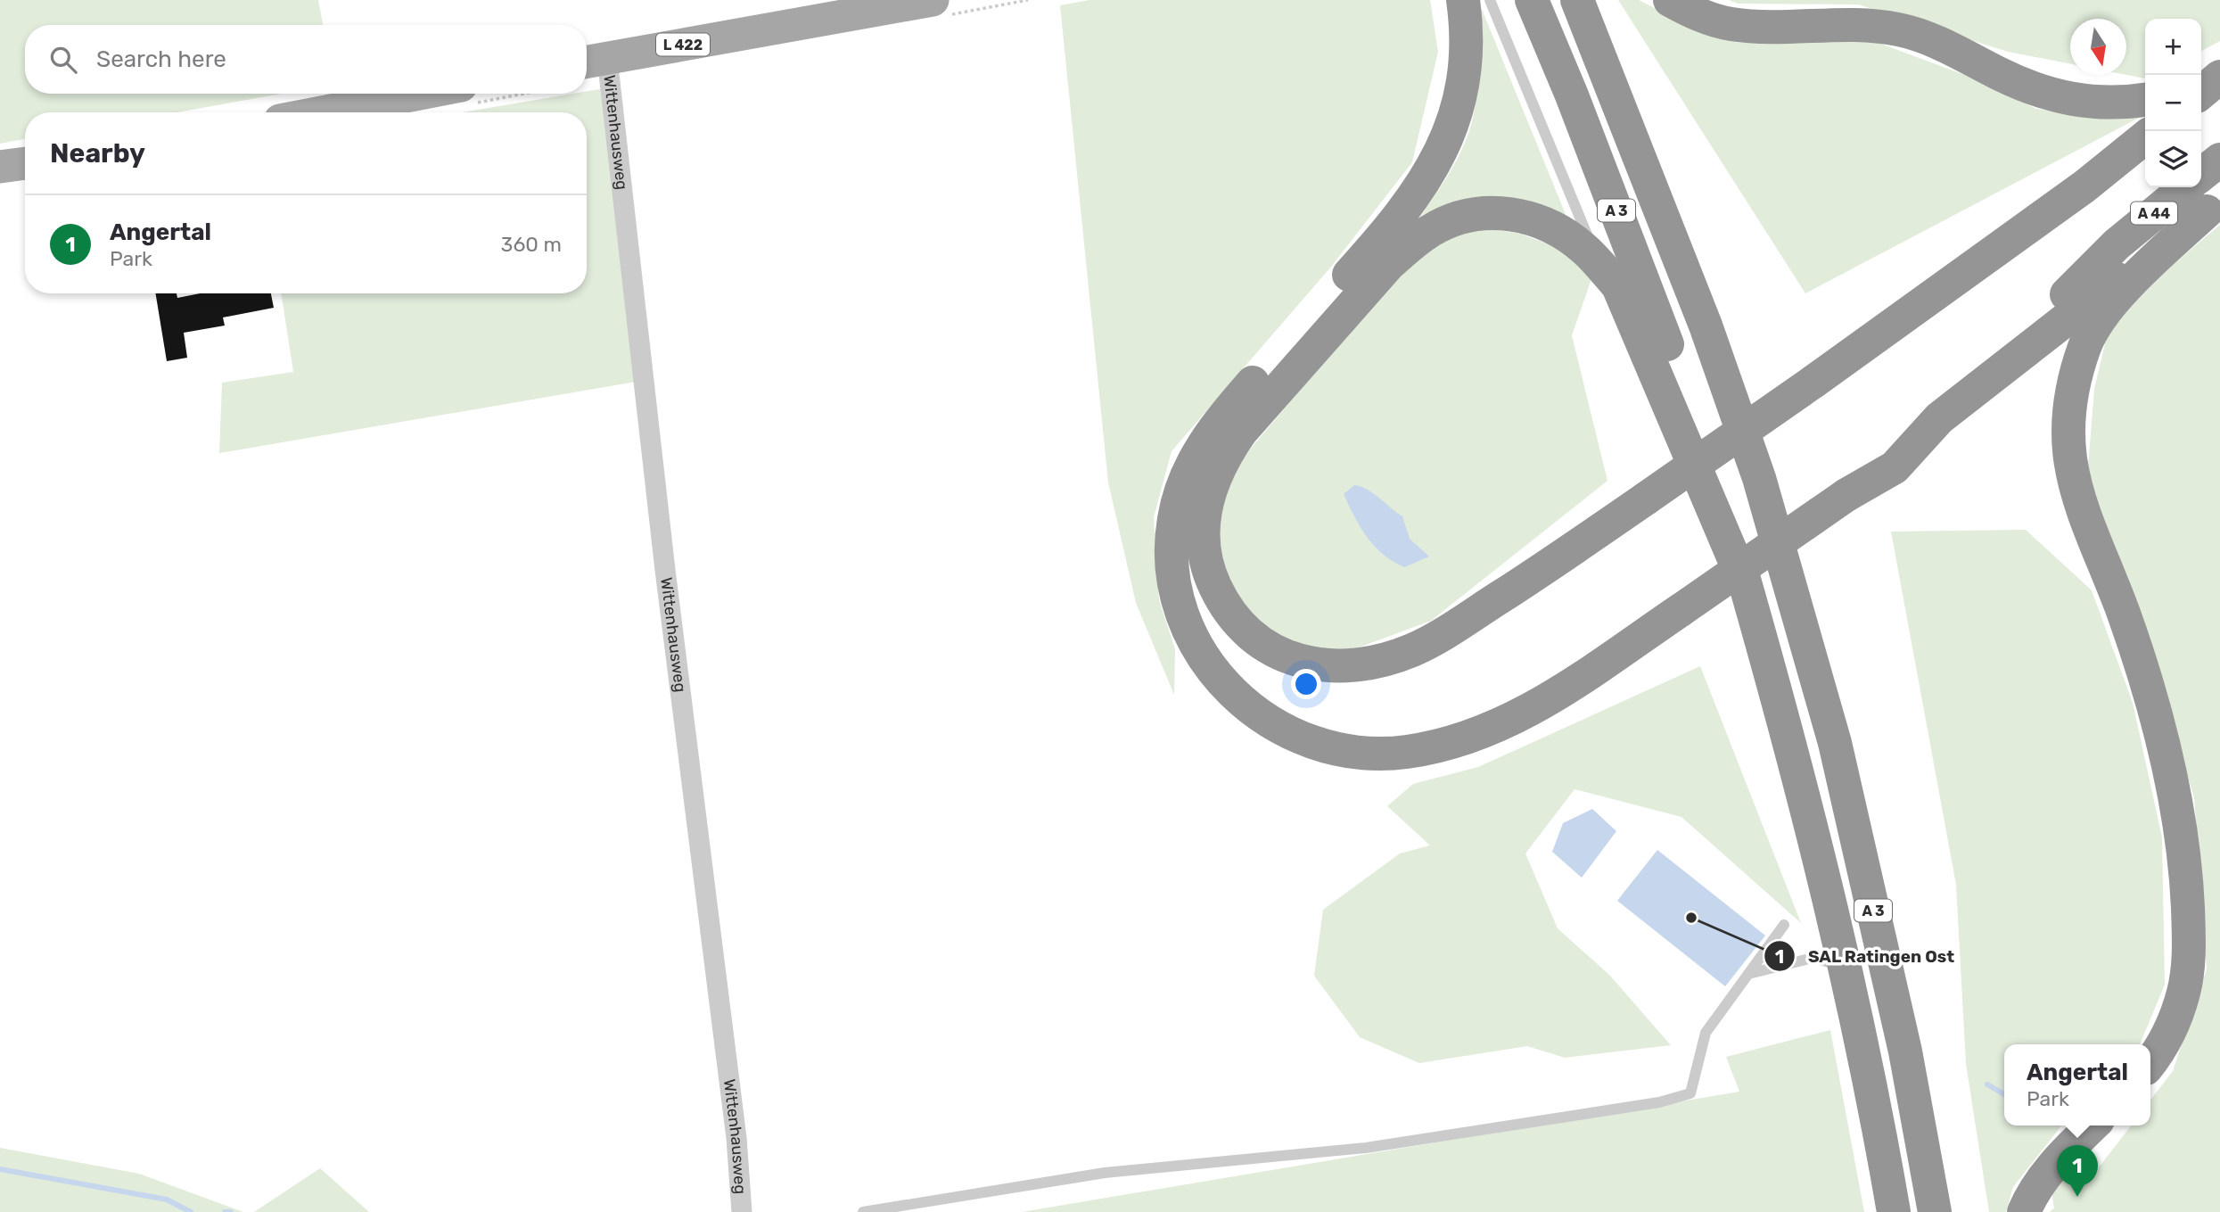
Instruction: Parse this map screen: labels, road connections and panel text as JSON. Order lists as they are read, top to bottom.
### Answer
{
  "streets": {
    "highway": ["A 3", "A 44"],
    "main road": ["L 422"],
    "street": ["Wittenhausweg"]
  },
  "crossings": [
    ["L 422", "Wittenhausweg"]
  ],
  "places": ["SAL Ratingen Ost"],
  "north": "bottom",
  "page": {
    "map_buttons": ["+", "−"],
    "search": "Search here",
    "heading": "Nearby",
    "list": [
      {
        "mark": "1",
        "name": "Angertal",
        "note": "Park",
        "value": "360 m"
      }
    ],
    "popup": ["Angertal", "Park"],
    "pins": "1"
  }
}
